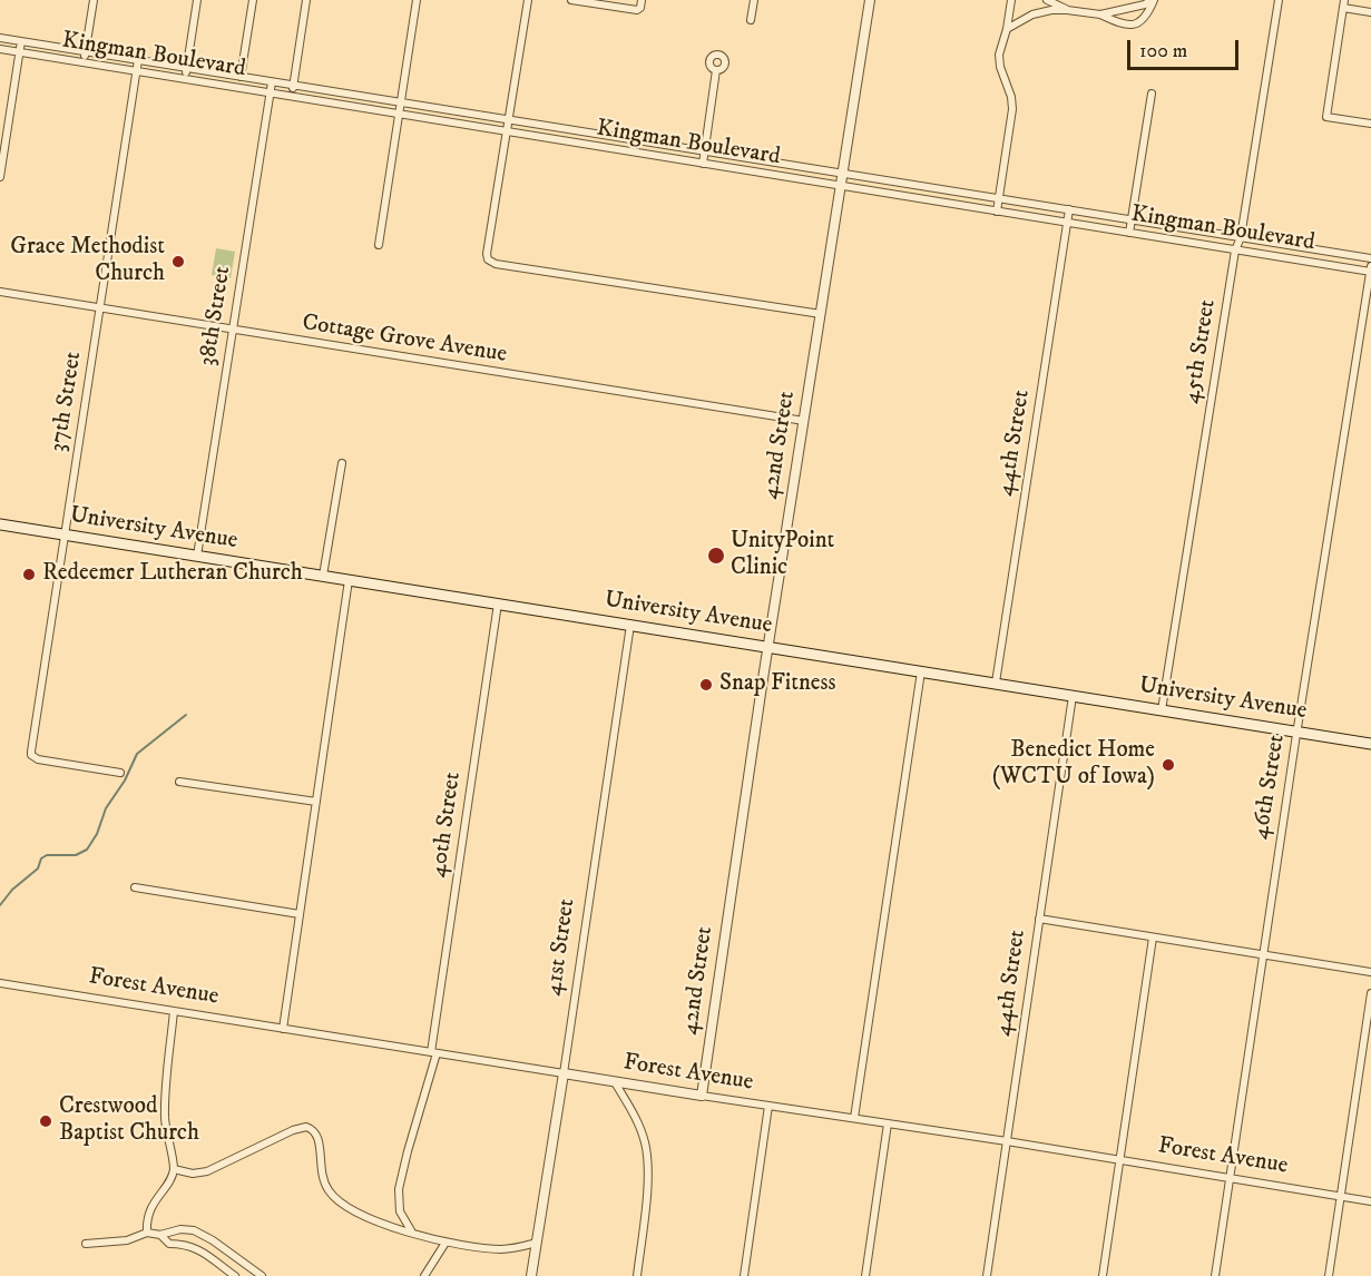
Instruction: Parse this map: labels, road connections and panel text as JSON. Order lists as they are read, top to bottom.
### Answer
{
  "streets": {
    "main road": ["University Avenue"],
    "street": [
      "Kingman Boulevard",
      "38th Street",
      "Cottage Grove Avenue",
      "45th Street",
      "37th Street",
      "44th Street",
      "42nd Street",
      "46th Street",
      "40th Street",
      "41st Street",
      "Forest Avenue"
    ]
  },
  "crossings": [
    ["Kingman Boulevard", "38th Street"],
    ["Kingman Boulevard", "45th Street"],
    ["Kingman Boulevard", "37th Street"],
    ["Kingman Boulevard", "44th Street"],
    ["Kingman Boulevard", "42nd Street"],
    ["Kingman Boulevard", "46th Street"],
    ["38th Street", "Cottage Grove Avenue"],
    ["38th Street", "University Avenue"],
    ["Cottage Grove Avenue", "37th Street"],
    ["Cottage Grove Avenue", "42nd Street"],
    ["45th Street", "University Avenue"],
    ["37th Street", "University Avenue"],
    ["44th Street", "University Avenue"],
    ["44th Street", "Forest Avenue"],
    ["42nd Street", "University Avenue"],
    ["42nd Street", "Forest Avenue"],
    ["University Avenue", "46th Street"],
    ["University Avenue", "40th Street"],
    ["University Avenue", "41st Street"],
    ["46th Street", "Forest Avenue"],
    ["40th Street", "Forest Avenue"],
    ["41st Street", "Forest Avenue"]
  ],
  "places": [
    "Grace Methodist Church",
    "UnityPoint Clinic",
    "Redeemer Lutheran Church",
    "Snap Fitness",
    "Benedict Home (WCTU of Iowa)",
    "Crestwood Baptist Church"
  ],
  "scale_bar": "100 m"
}
